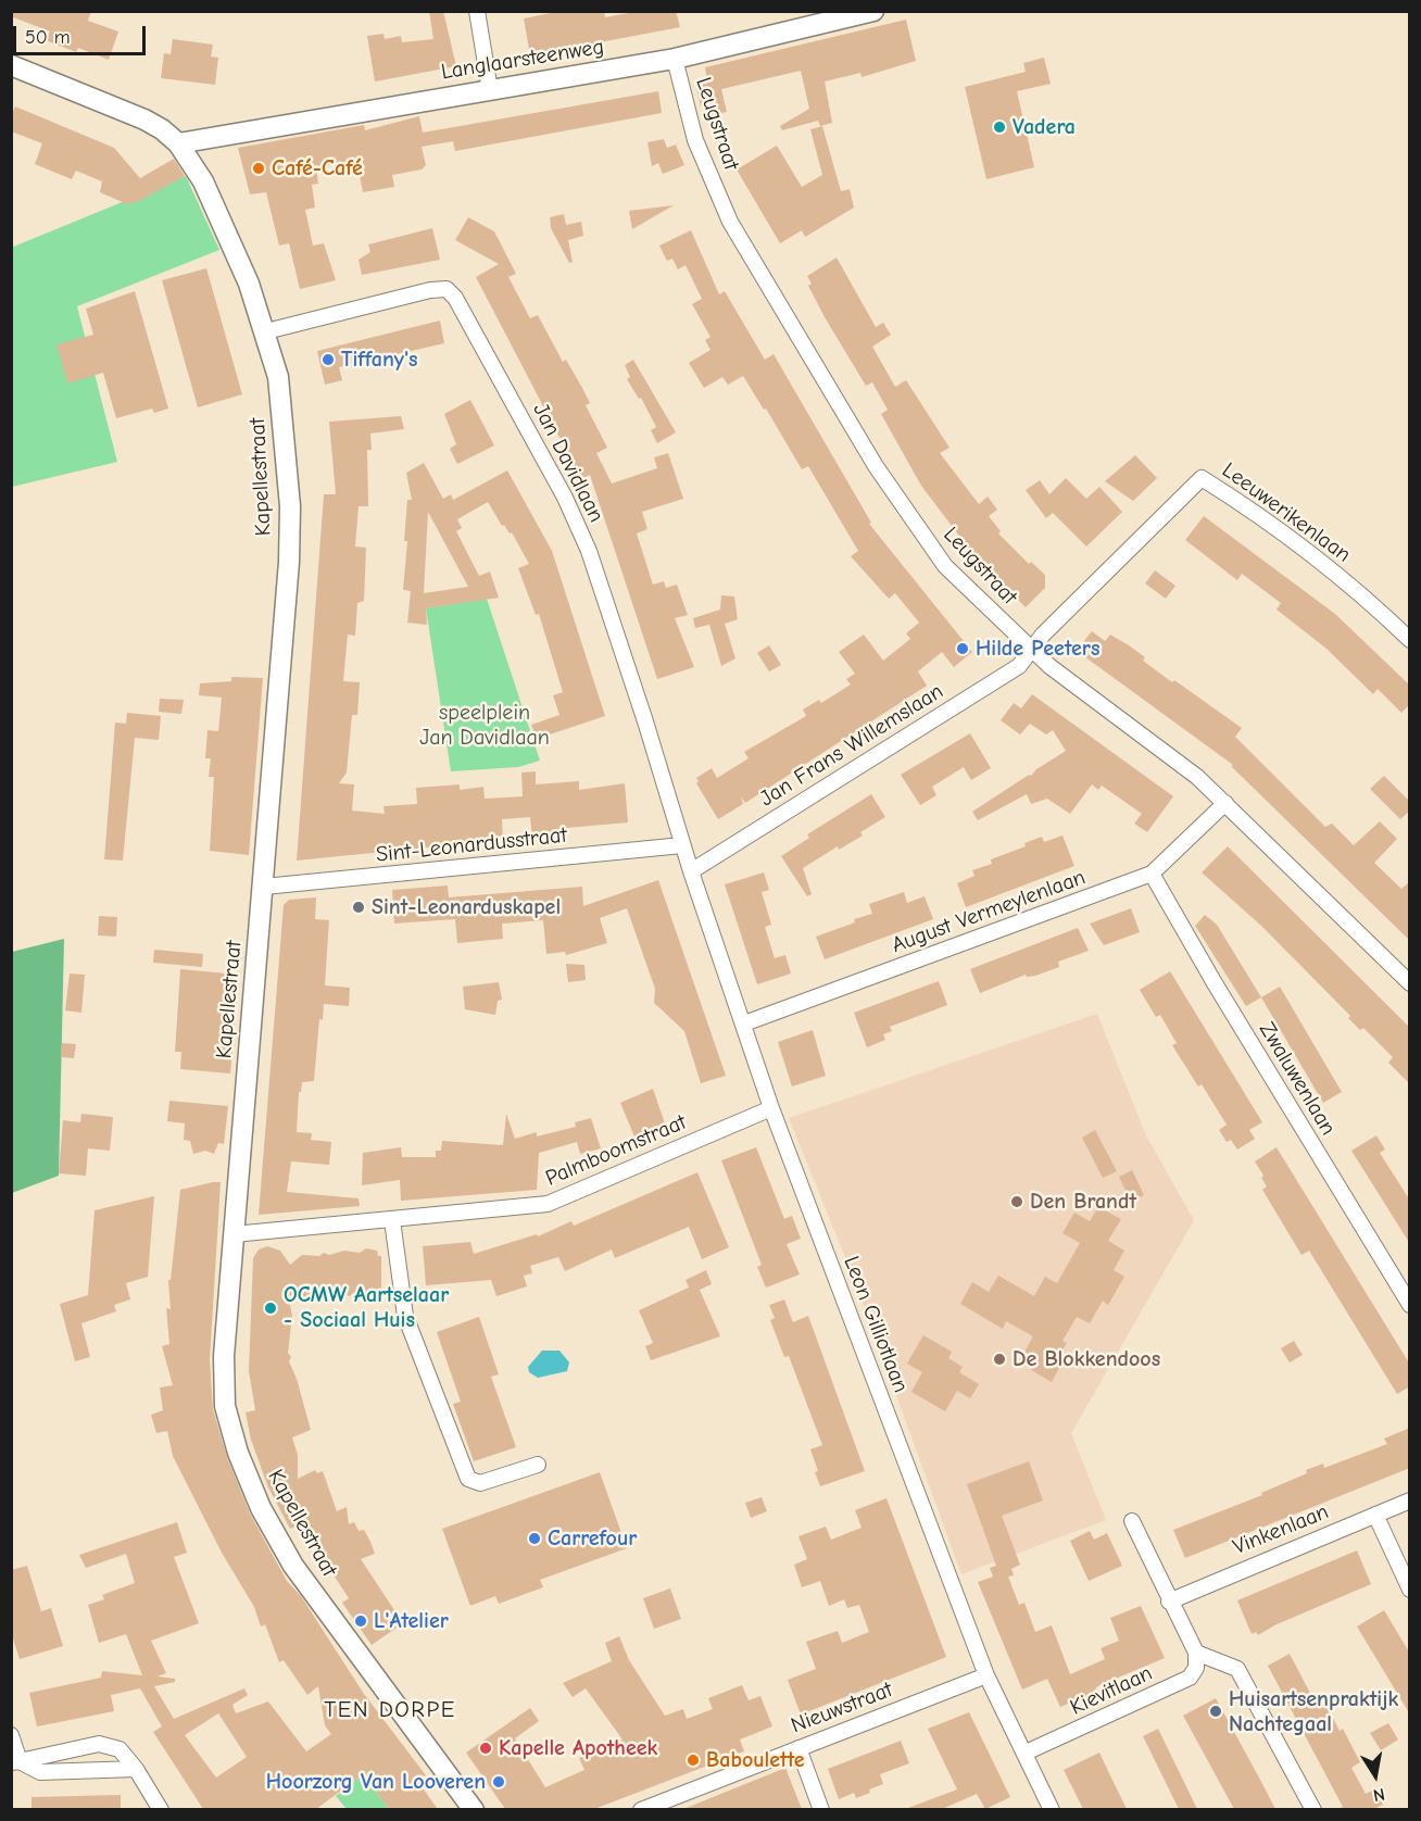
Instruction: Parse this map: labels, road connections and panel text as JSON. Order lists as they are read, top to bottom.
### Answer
{
  "streets": {
    "street": [
      "Langlaarsteenweg",
      "Leugstraat",
      "Jan Davidlaan",
      "Kapellestraat",
      "Leeuwerikenlaan",
      "Jan Frans Willemslaan",
      "Sint-Leonardusstraat",
      "August Vermeylenlaan",
      "Zwaluwenlaan",
      "Palmboomstraat",
      "Leon Gilliotlaan",
      "Vinkenlaan",
      "Kievitlaan",
      "Nieuwstraat"
    ]
  },
  "crossings": [
    ["Langlaarsteenweg", "Leugstraat"],
    ["Langlaarsteenweg", "Kapellestraat"],
    ["Leugstraat", "Leeuwerikenlaan"],
    ["Leugstraat", "Jan Frans Willemslaan"],
    ["Leugstraat", "August Vermeylenlaan"],
    ["Jan Davidlaan", "Kapellestraat"],
    ["Jan Davidlaan", "Sint-Leonardusstraat"],
    ["Jan Davidlaan", "Leon Gilliotlaan"],
    ["Kapellestraat", "Sint-Leonardusstraat"],
    ["Kapellestraat", "Palmboomstraat"],
    ["Leeuwerikenlaan", "Jan Frans Willemslaan"],
    ["Jan Frans Willemslaan", "Leon Gilliotlaan"],
    ["Sint-Leonardusstraat", "Leon Gilliotlaan"],
    ["August Vermeylenlaan", "Zwaluwenlaan"],
    ["August Vermeylenlaan", "Leon Gilliotlaan"],
    ["Palmboomstraat", "Leon Gilliotlaan"],
    ["Leon Gilliotlaan", "Kievitlaan"],
    ["Leon Gilliotlaan", "Nieuwstraat"]
  ],
  "districts": ["TEN DORPE"],
  "parks": ["speelplein Jan Davidlaan"],
  "places": [
    "Vadera",
    "Café-Café",
    "Tiffany's",
    "Hilde Peeters",
    "Sint-Leonarduskapel",
    "Den Brandt",
    "OCMW Aartselaar - Sociaal Huis",
    "De Blokkendoos",
    "Carrefour",
    "L'Atelier",
    "Huisartsenpraktijk Nachtegaal",
    "Kapelle Apotheek",
    "Baboulette",
    "Hoorzorg Van Looveren"
  ],
  "scale_bar": "50 m",
  "north": "bottom"
}
